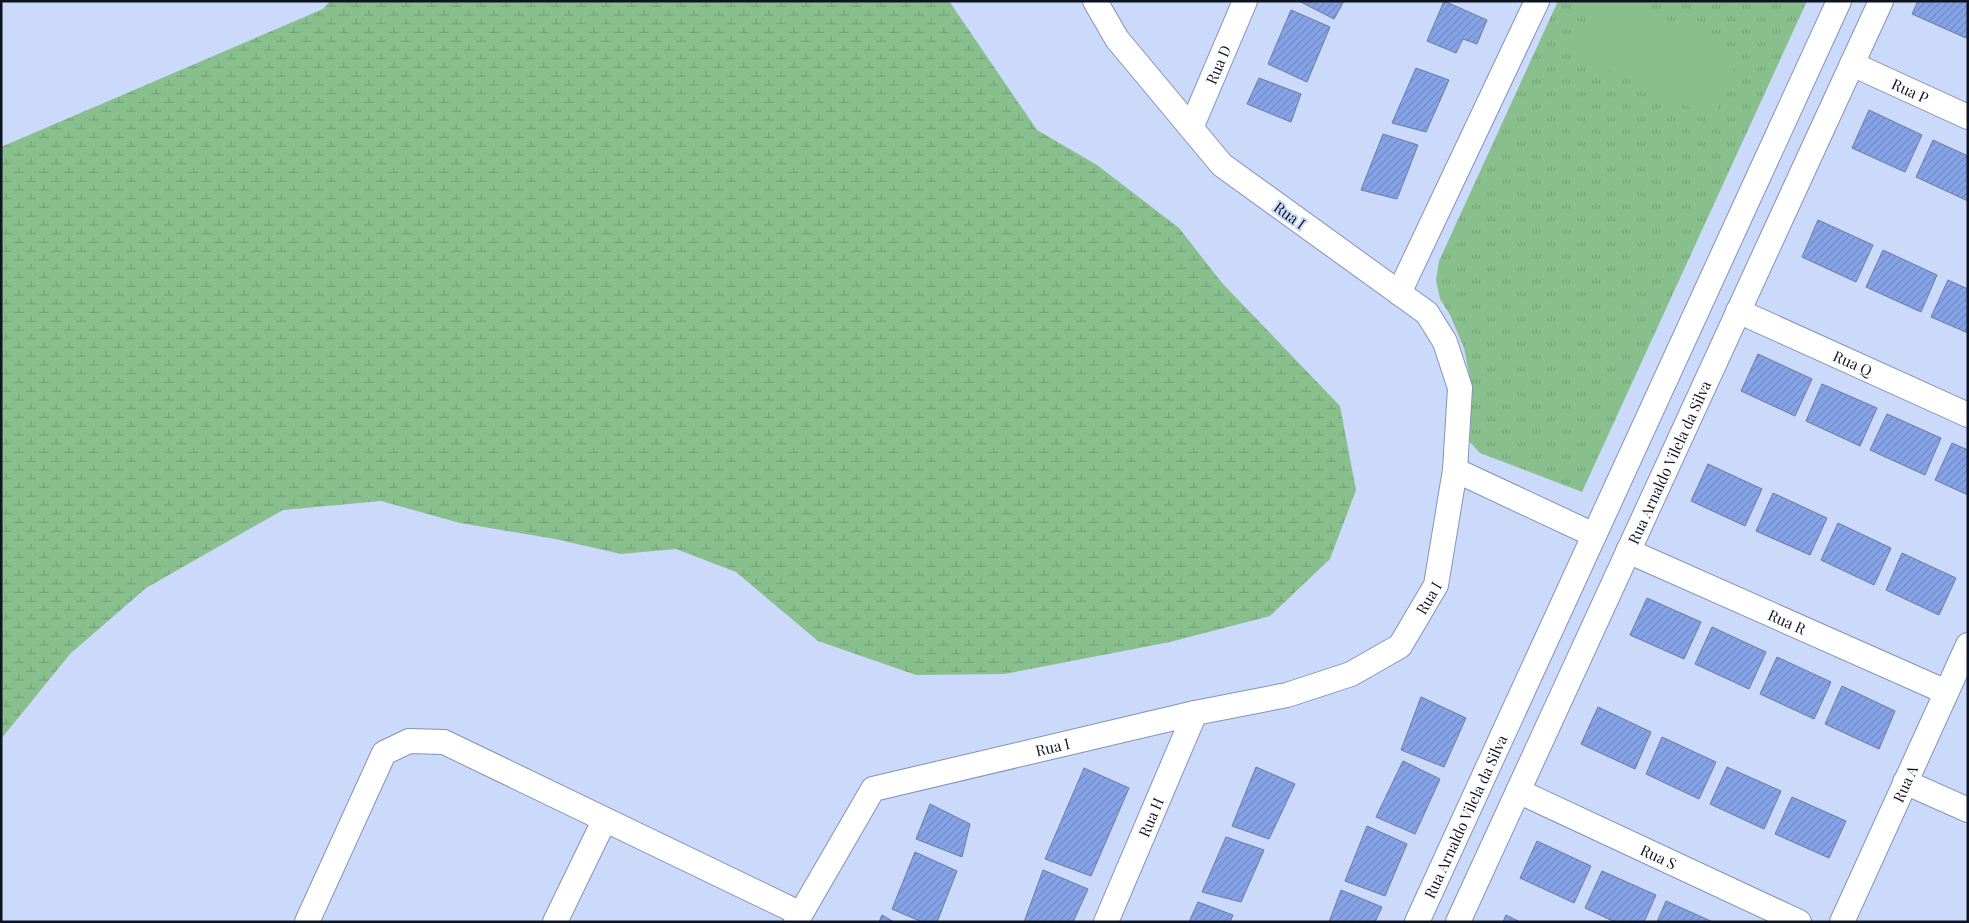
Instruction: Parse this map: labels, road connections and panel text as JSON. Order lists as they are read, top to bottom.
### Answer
{
  "streets": {
    "street": [
      "Rua D",
      "Rua P",
      "Rua I",
      "Rua Q",
      "Rua Arnaldo Vilela da Silva",
      "Rua R",
      "Rua A",
      "Rua H",
      "Rua S"
    ]
  },
  "crossings": [
    ["Rua D", "Rua I"],
    ["Rua P", "Rua Arnaldo Vilela da Silva"],
    ["Rua I", "Rua H"],
    ["Rua Q", "Rua Arnaldo Vilela da Silva"],
    ["Rua Arnaldo Vilela da Silva", "Rua R"],
    ["Rua Arnaldo Vilela da Silva", "Rua S"],
    ["Rua R", "Rua A"]
  ]
}
